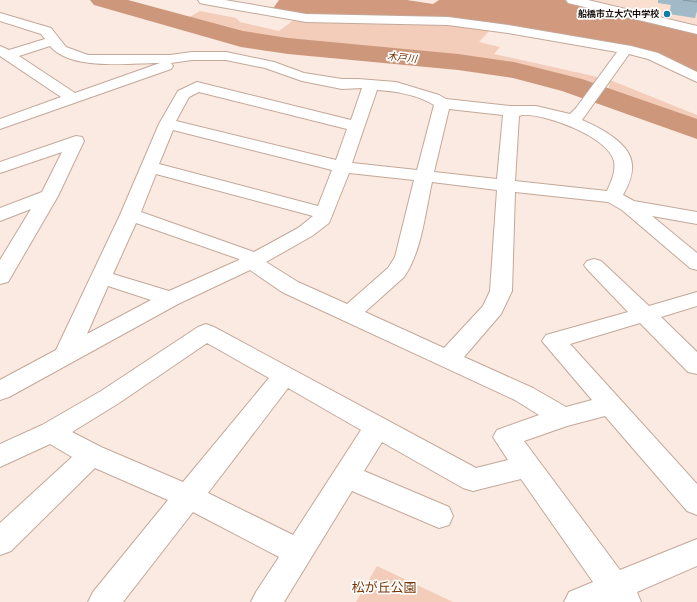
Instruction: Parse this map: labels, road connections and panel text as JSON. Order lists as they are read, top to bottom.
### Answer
{
  "water": ["木戸川"],
  "parks": ["松が丘公園"],
  "places": ["船橋市立大穴中学校"]
}
